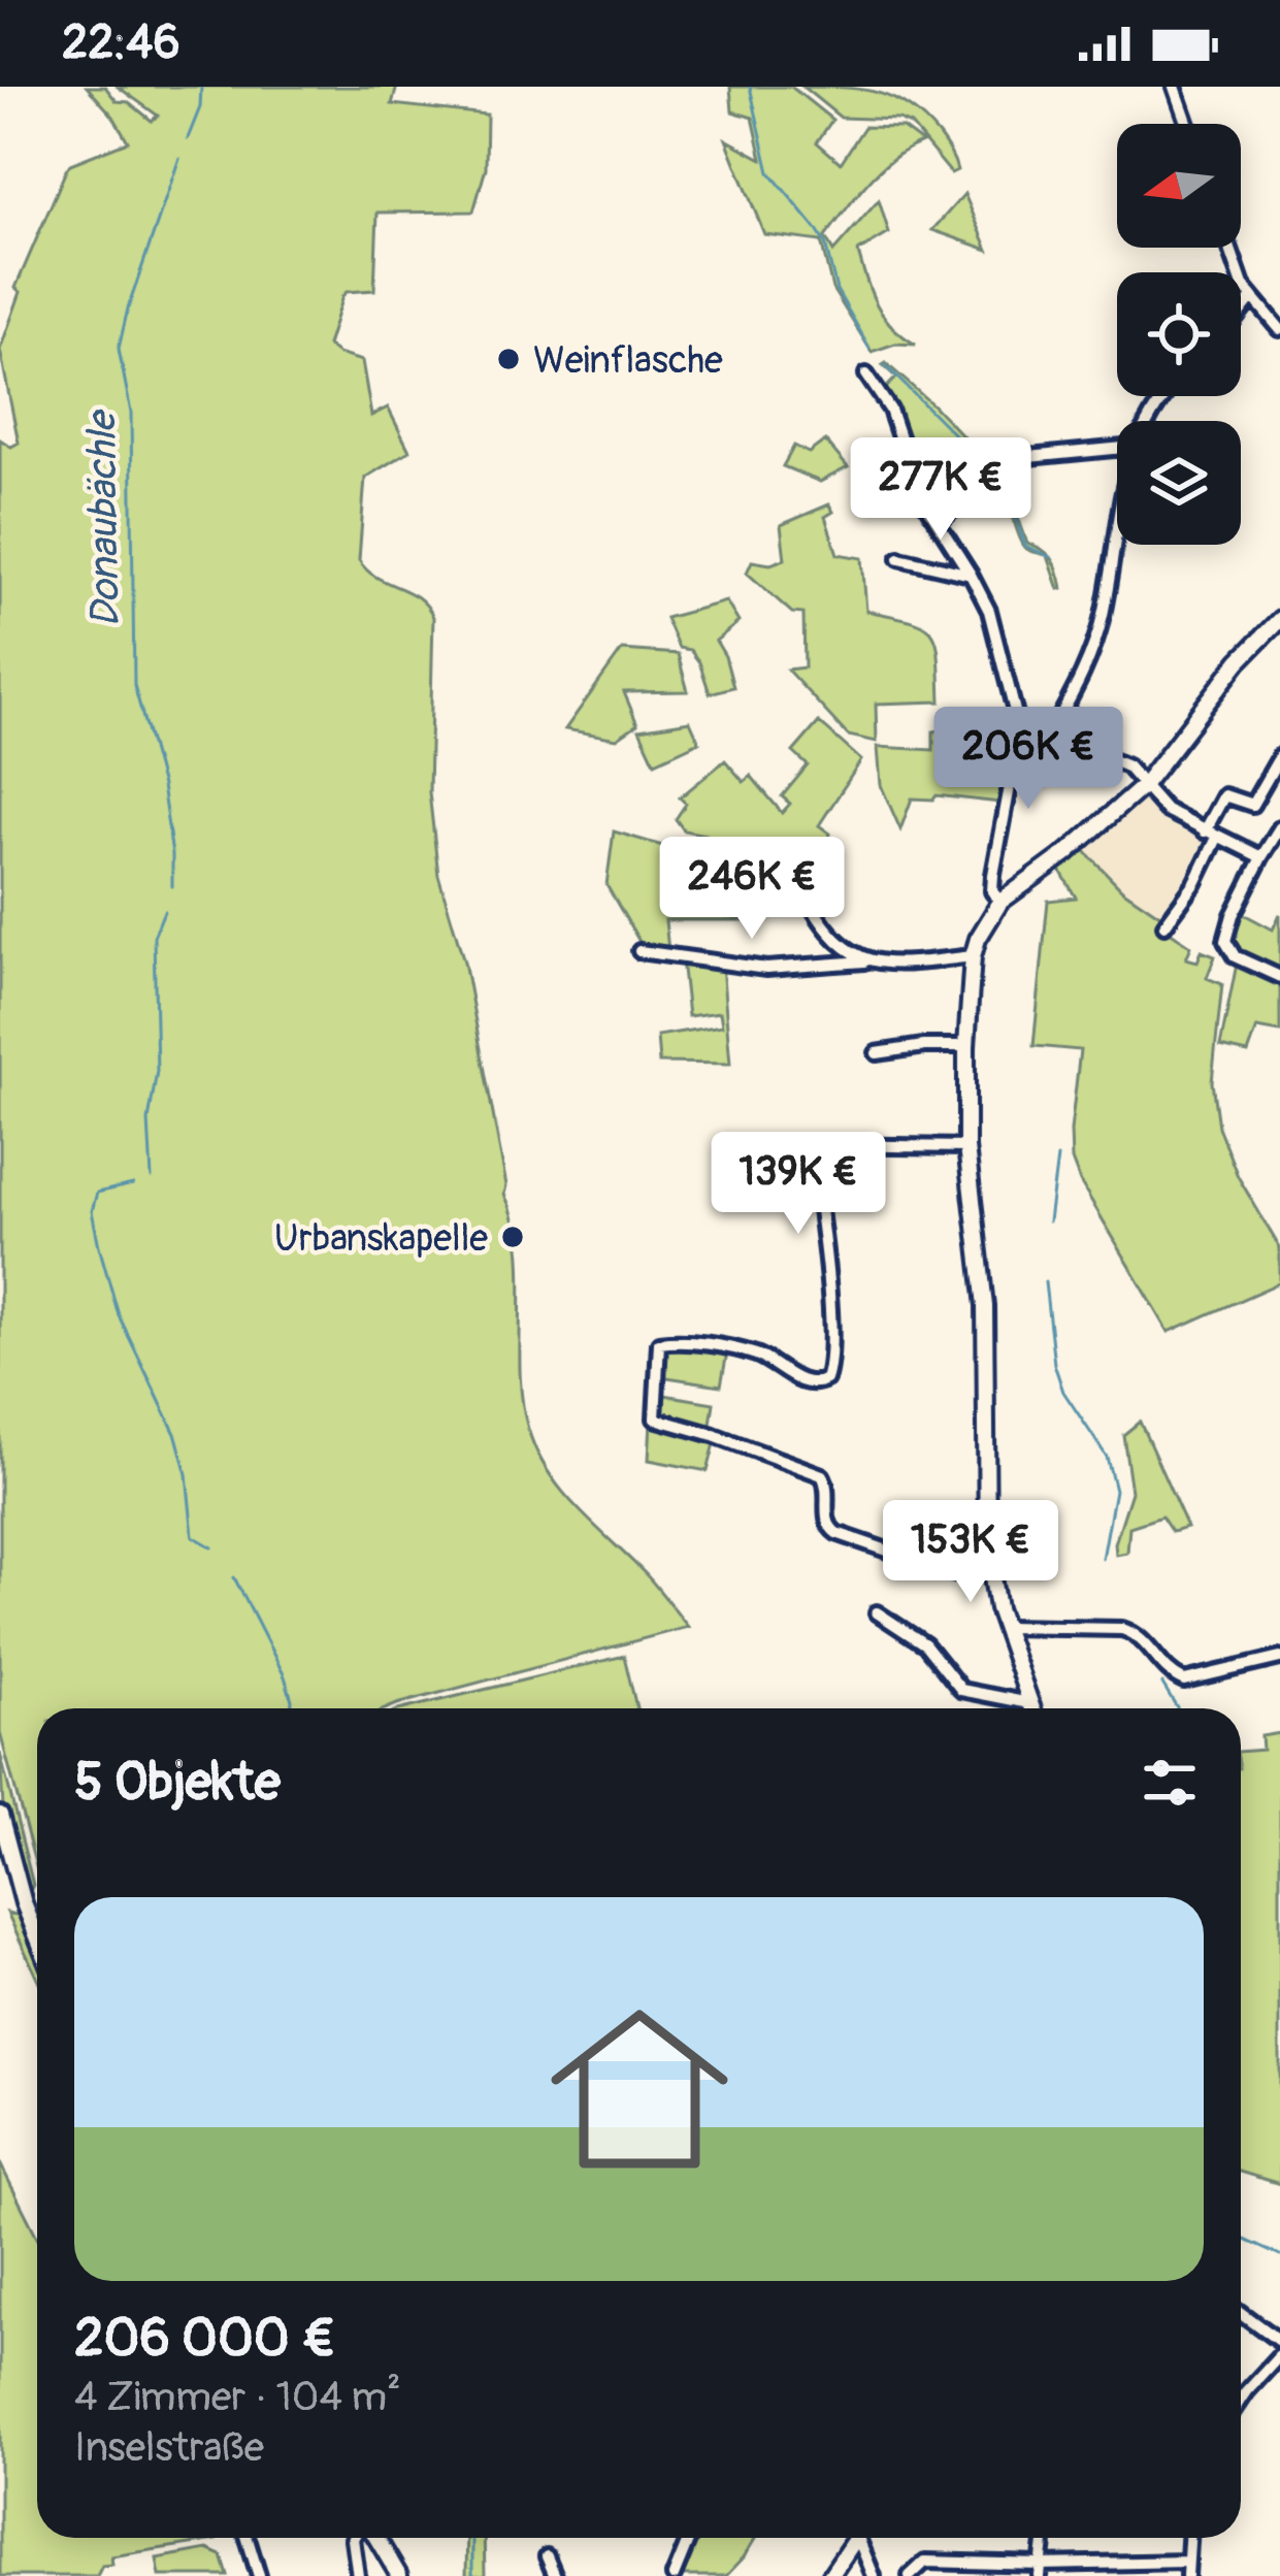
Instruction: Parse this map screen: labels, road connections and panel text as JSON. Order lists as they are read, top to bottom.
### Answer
{
  "water": ["Donaubächle"],
  "places": ["Weinflasche", "Urbanskapelle"],
  "north": "left",
  "page": {
    "status": "22:46",
    "price": [
      "277K €",
      "206K €",
      "246K €",
      "139K €",
      "153K €"
    ],
    "heading": "5 Objekte",
    "list": [
      {
        "name": "206 000 €",
        "note": "4 Zimmer · 104 m² · Inselstraße"
      }
    ]
  }
}
